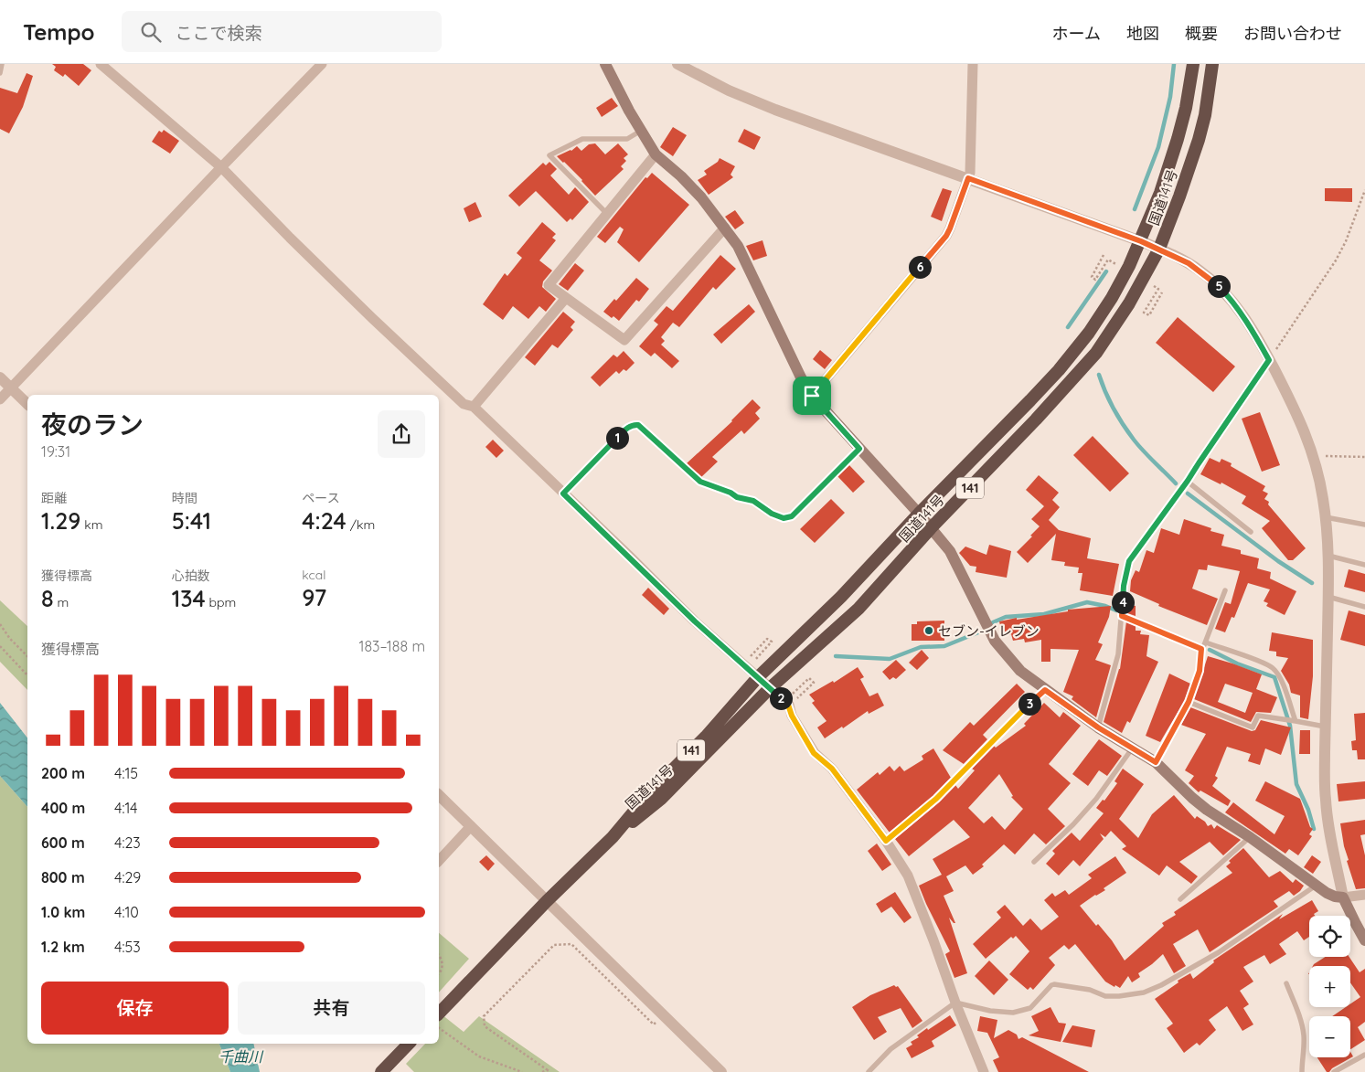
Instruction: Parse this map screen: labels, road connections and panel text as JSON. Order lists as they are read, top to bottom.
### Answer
{
  "streets": {
    "highway": ["国道141号", "141"]
  },
  "water": ["千曲川"],
  "places": ["セブン-イレブン"],
  "page": {
    "header": "Tempo",
    "search": "ここで検索",
    "nav": [
      "ホーム",
      "地図",
      "概要",
      "お問い合わせ"
    ],
    "pins": [
      "6",
      "5",
      "1",
      "4",
      "2",
      "3"
    ],
    "heading": ["夜のラン", "19:31"],
    "stats": [
      ["距離", "1.29 km"],
      ["時間", "5:41"],
      ["ペース", "4:24 /km"],
      ["獲得標高", "8 m"],
      ["心拍数", "134 bpm"],
      ["kcal", "97"]
    ],
    "chart": ["獲得標高", "183–188 m"],
    "list": [
      {
        "name": "200 m",
        "note": "4:15"
      },
      {
        "name": "400 m",
        "note": "4:14"
      },
      {
        "name": "600 m",
        "note": "4:23"
      },
      {
        "name": "800 m",
        "note": "4:29"
      },
      {
        "name": "1.0 km",
        "note": "4:10"
      },
      {
        "name": "1.2 km",
        "note": "4:53"
      }
    ],
    "map_buttons": ["+", "−"],
    "buttons": ["保存", "共有"]
  }
}
